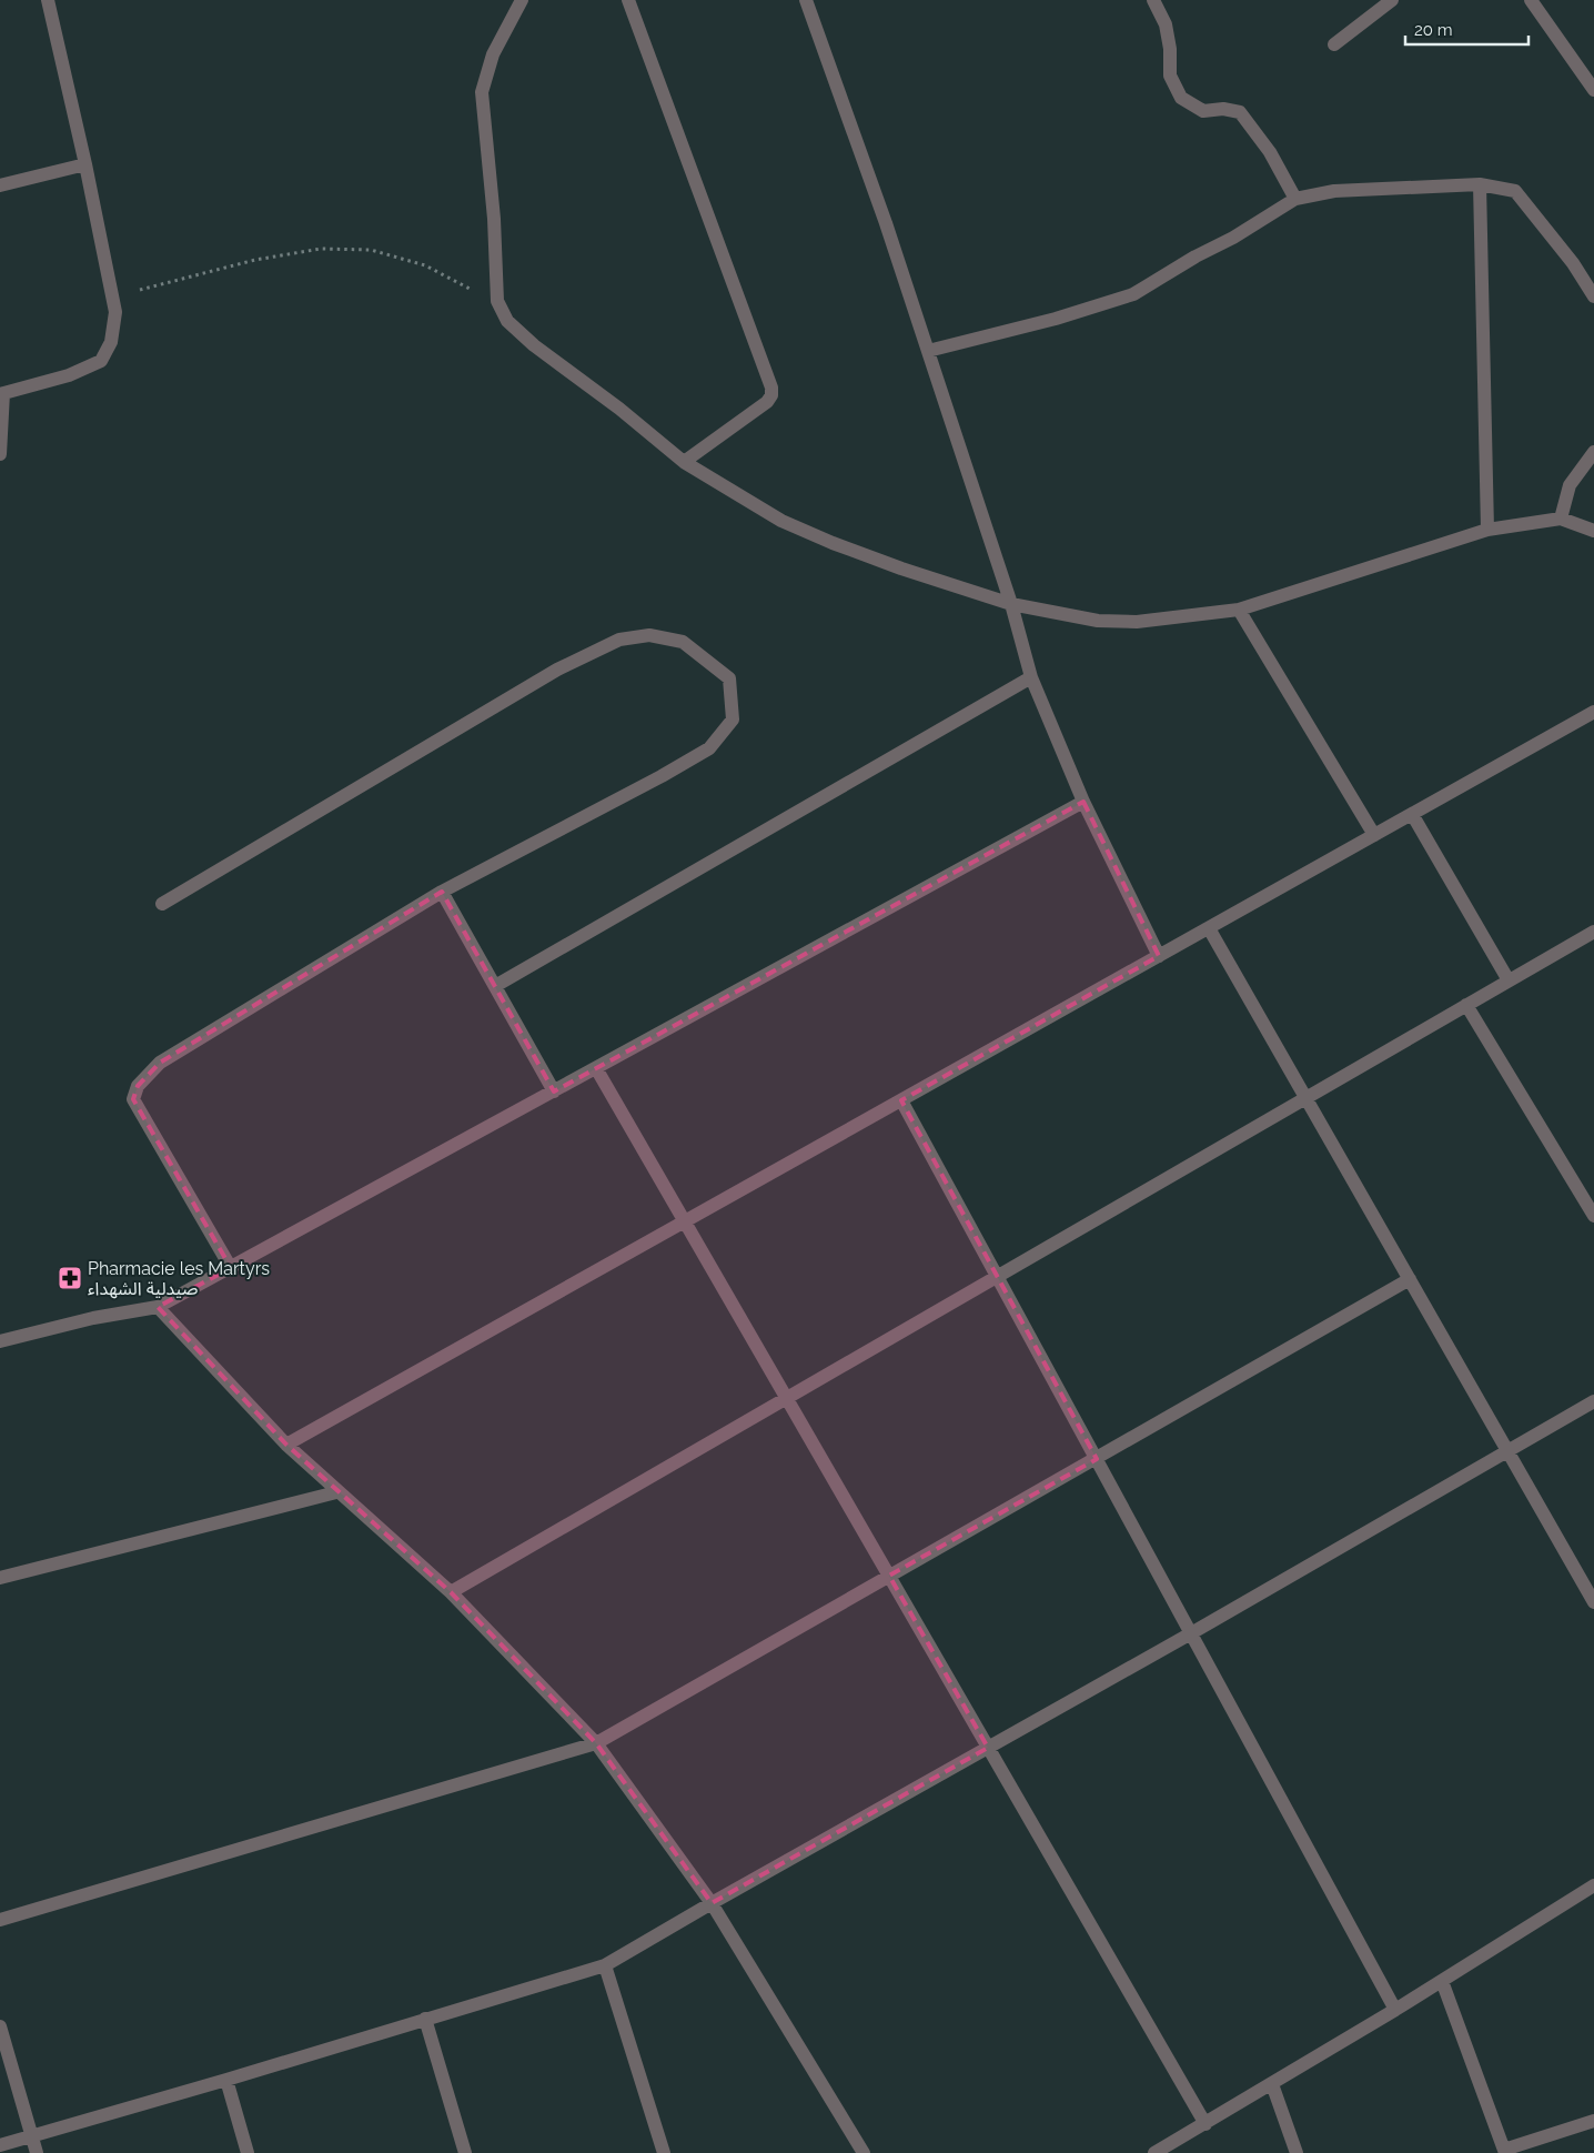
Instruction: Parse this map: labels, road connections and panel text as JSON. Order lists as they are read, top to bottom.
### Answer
{
  "places": {
    "pharmacy": ["Pharmacie les Martyrs صيدلية الشهداء"]
  },
  "scale_bar": "20 m"
}
